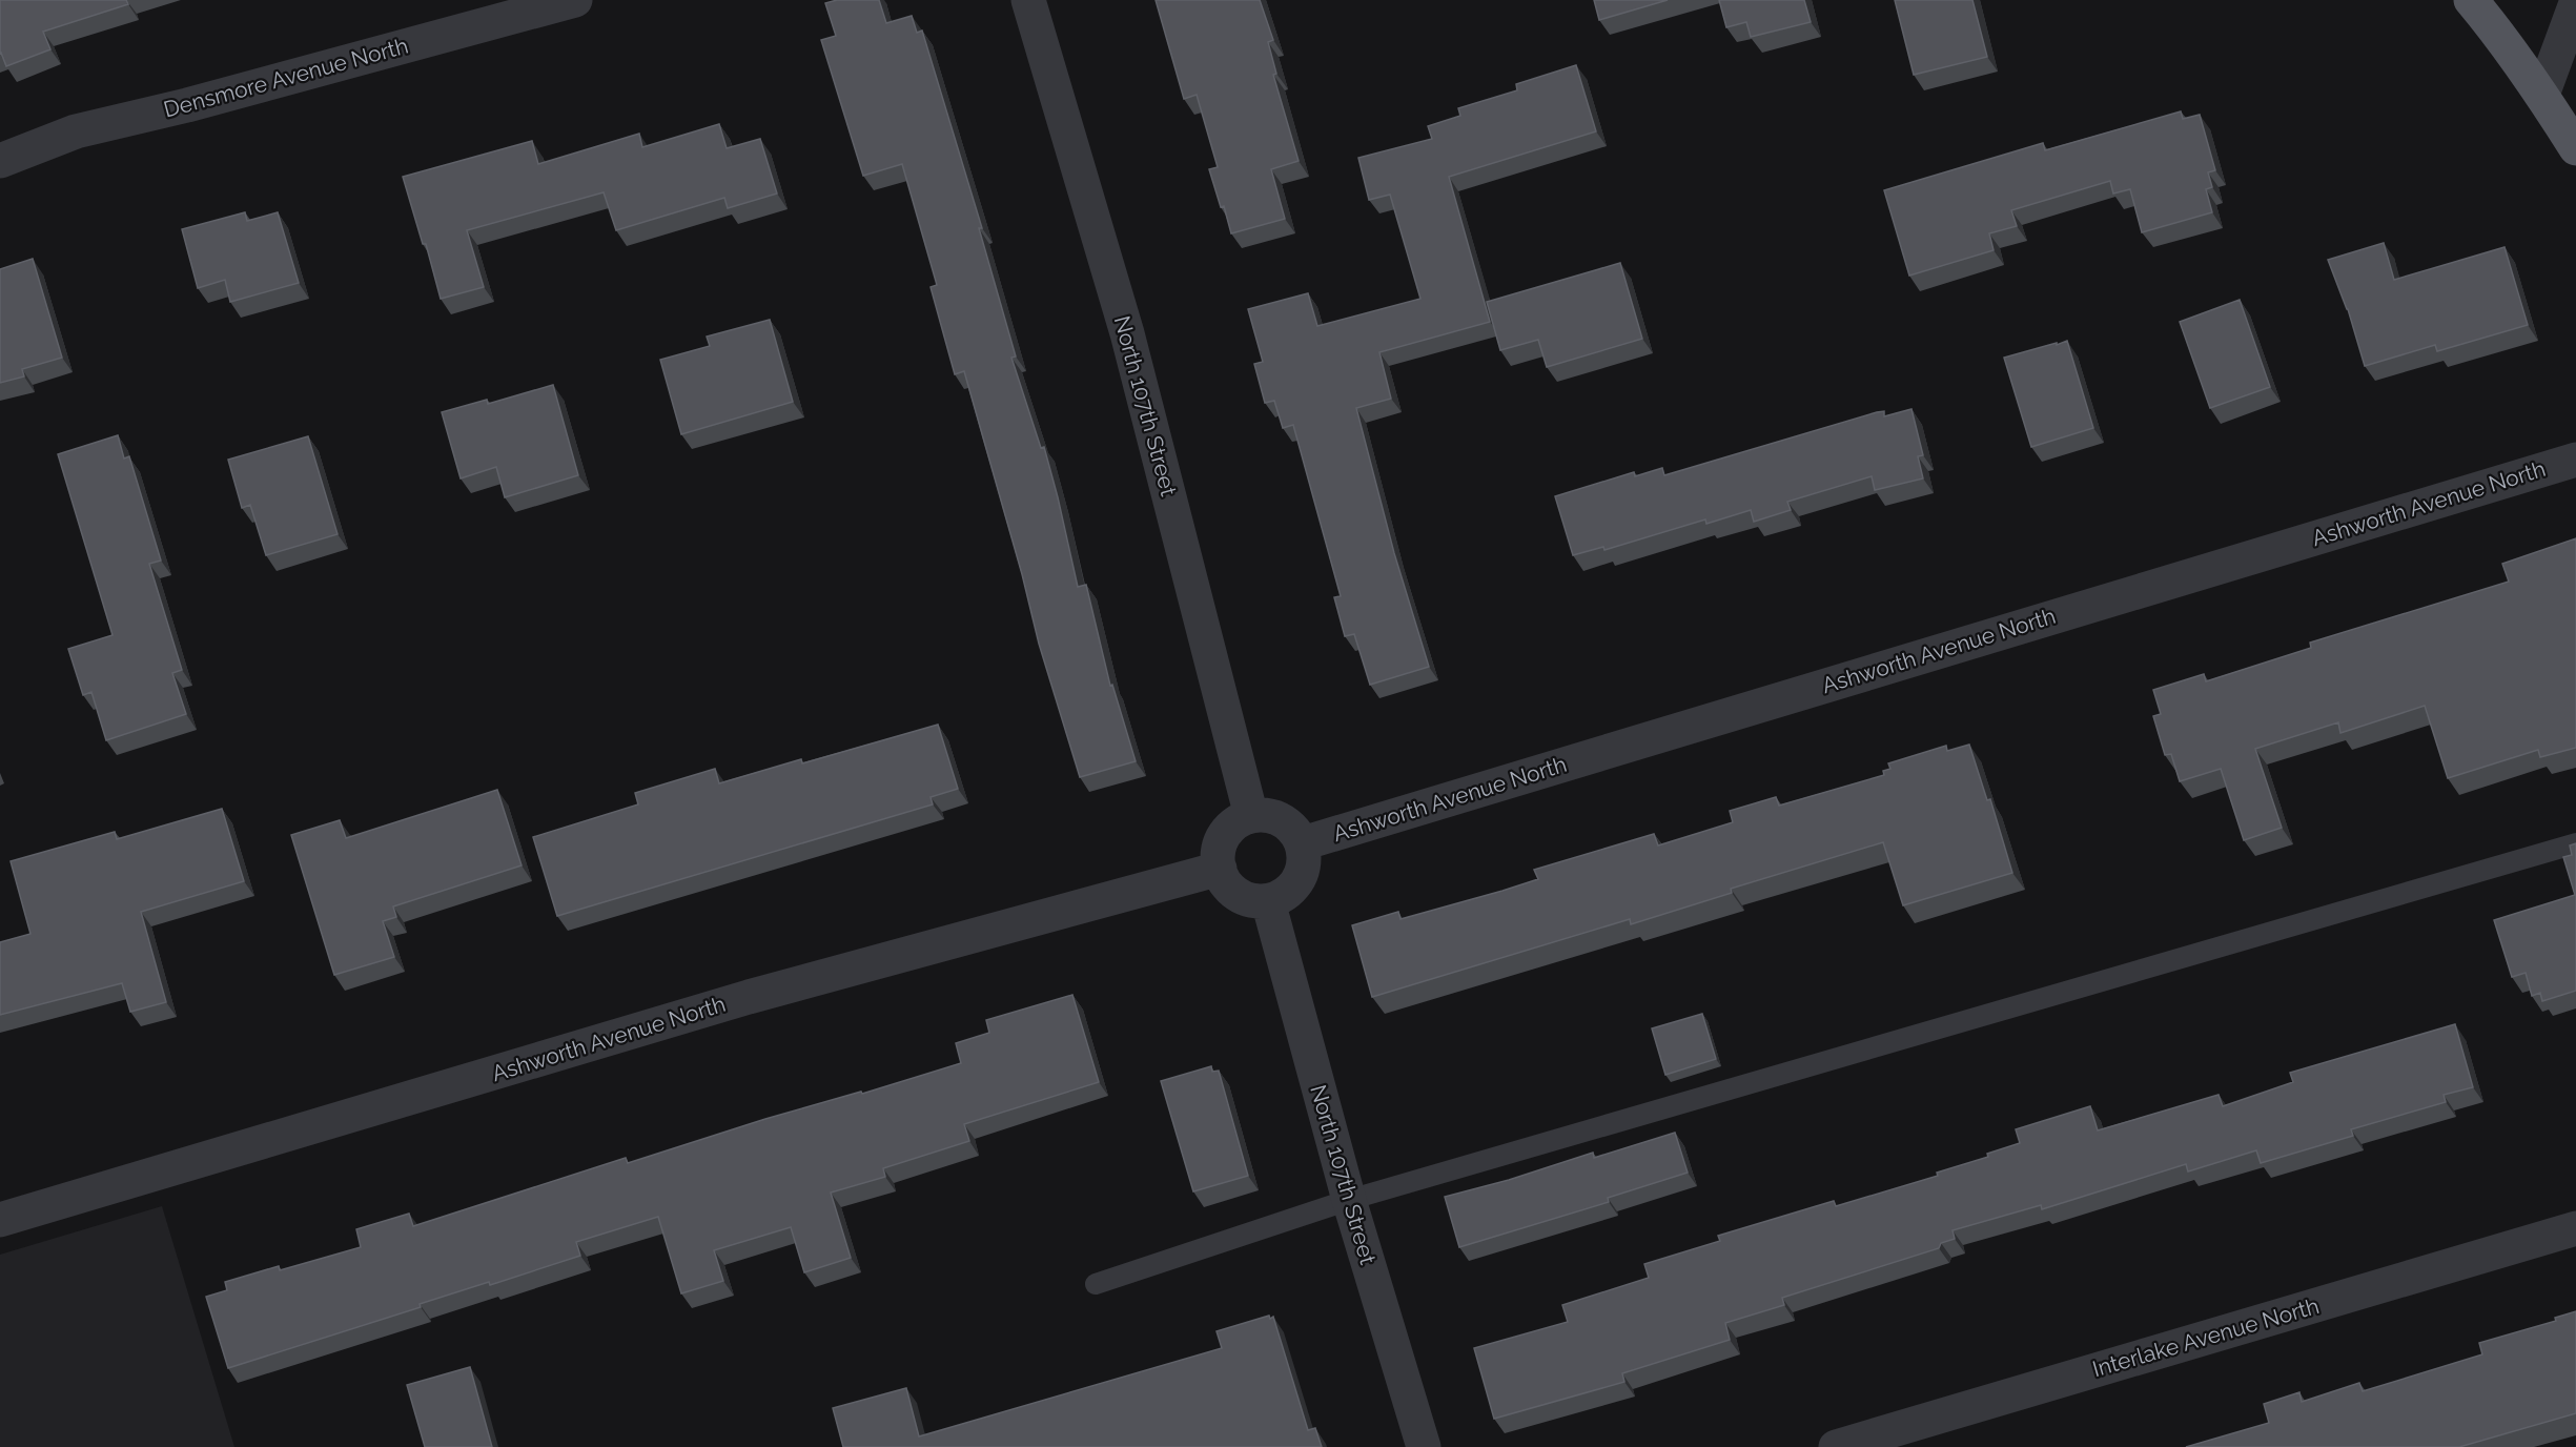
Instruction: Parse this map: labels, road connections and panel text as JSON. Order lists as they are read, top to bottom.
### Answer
{
  "streets": {
    "street": [
      "Densmore Avenue North",
      "North 107th Street",
      "Ashworth Avenue North",
      "Interlake Avenue North"
    ]
  },
  "crossings": [
    ["North 107th Street", "Ashworth Avenue North"]
  ]
}
